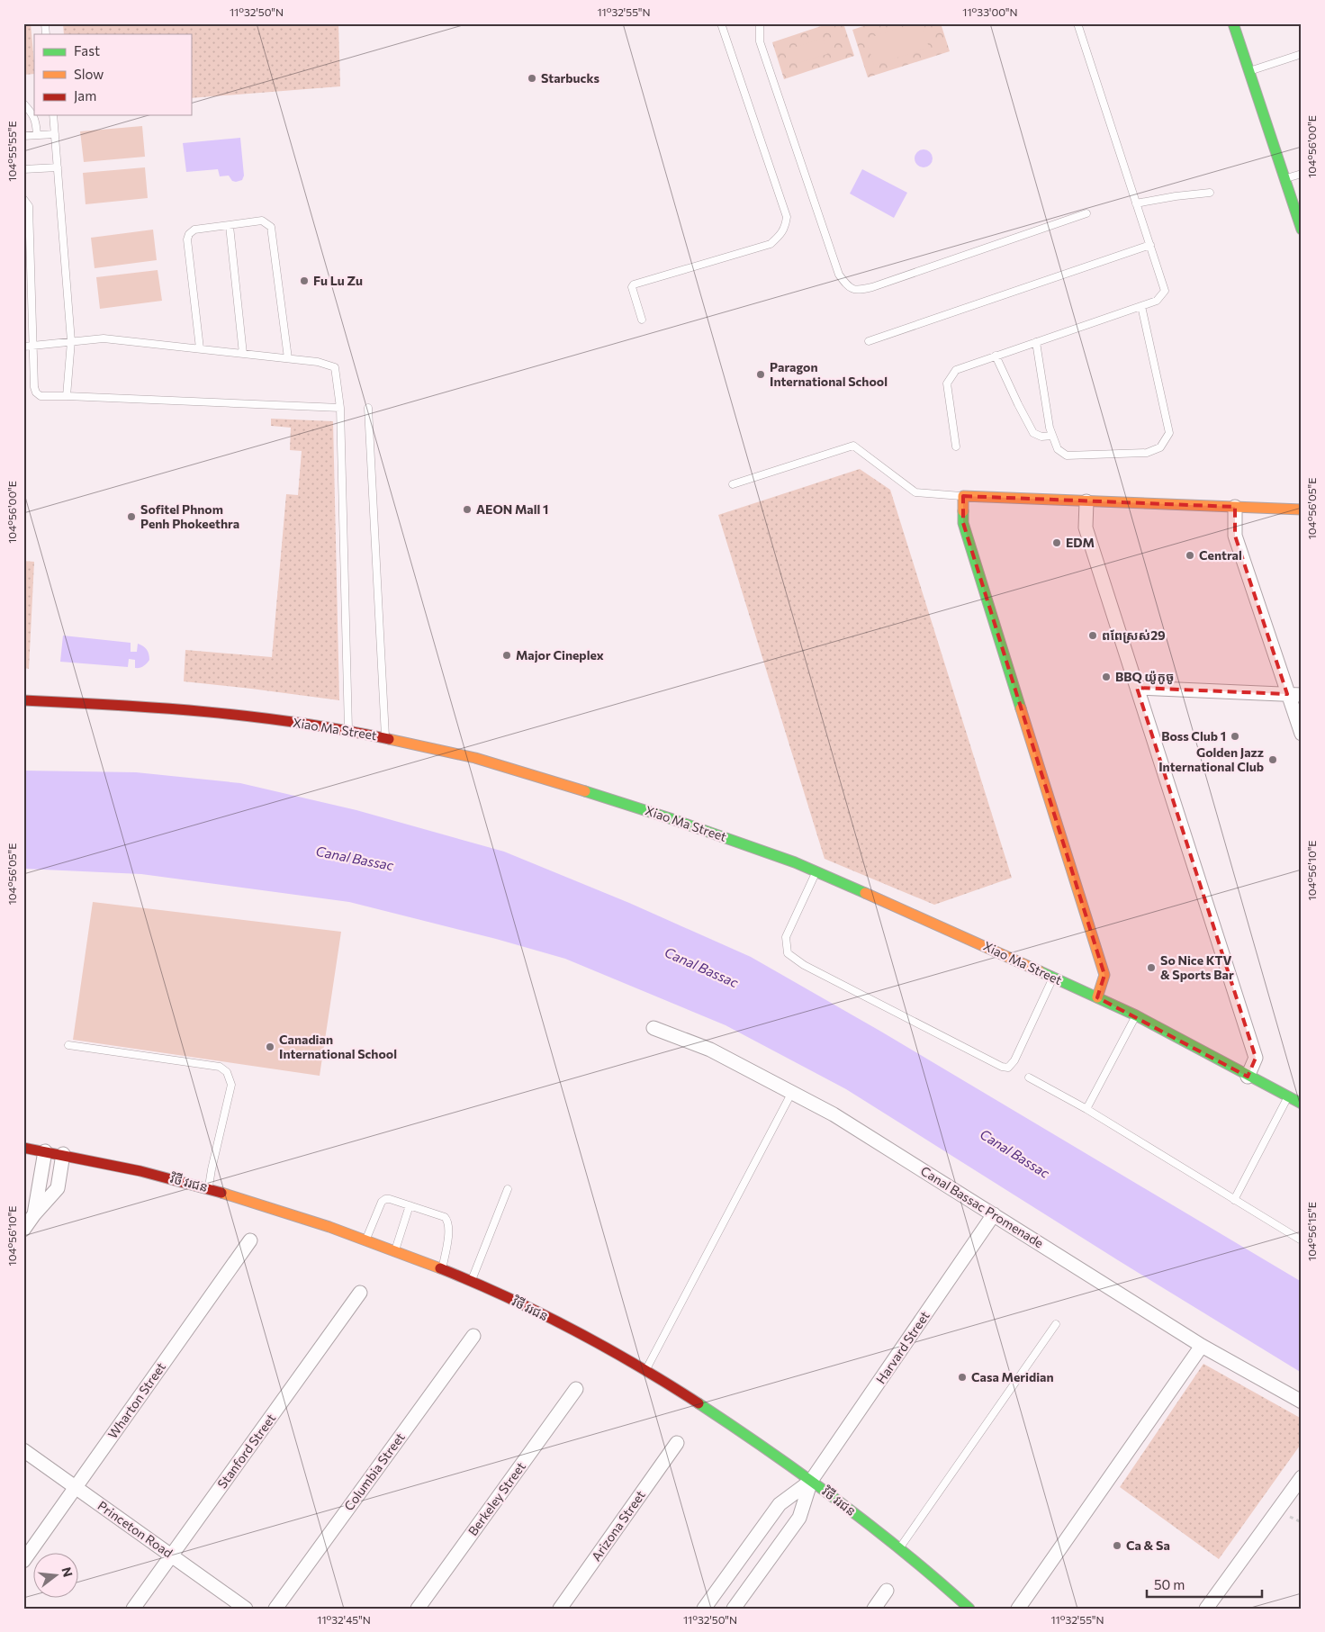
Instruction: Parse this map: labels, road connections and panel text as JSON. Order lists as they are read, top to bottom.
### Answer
{
  "streets": {
    "street": [
      "Xiao Ma Street",
      "វិថី វរជន",
      "Canal Bassac Promenade",
      "Harvard Street",
      "Wharton Street",
      "Stanford Street",
      "Columbia Street",
      "Berkeley Street",
      "Arizona Street",
      "Princeton Road"
    ]
  },
  "crossings": [
    ["វិថី វរជន", "Harvard Street"],
    ["Canal Bassac Promenade", "Harvard Street"],
    ["Wharton Street", "Princeton Road"],
    ["Stanford Street", "Princeton Road"]
  ],
  "water": ["Canal Bassac"],
  "places": [
    "Starbucks",
    "Fu Lu Zu",
    "Paragon International School",
    "AEON Mall 1",
    "Sofitel Phnom Penh Phokeethra",
    "EDM",
    "Central",
    "ពពែស្រស់29",
    "Major Cineplex",
    "BBQ យ៉ូកូចូ",
    "Boss Club 1",
    "Golden Jazz International Club",
    "So Nice KTV & Sports Bar",
    "Canadian International School",
    "Casa Meridian",
    "Ca & Sa"
  ],
  "legend": ["Fast", "Slow", "Jam"],
  "scale_bar": "50 m",
  "north": "right",
  "coordinates": [
    "11°32'50\"N",
    "11°32'55\"N",
    "11°33'00\"N",
    "104°56'00\"E",
    "104°55'55\"E",
    "104°56'05\"E",
    "104°56'10\"E",
    "104°56'15\"E",
    "11°32'45\"N"
  ]
}
